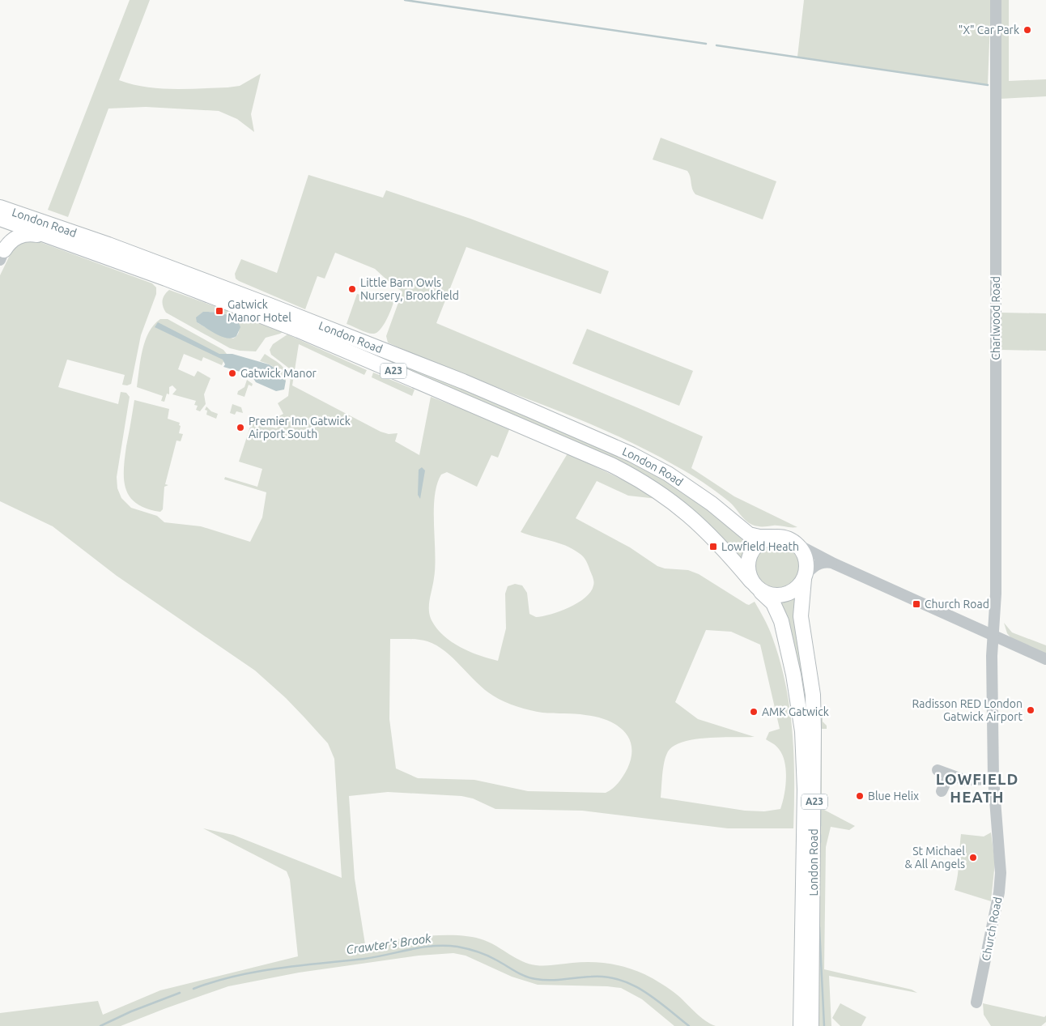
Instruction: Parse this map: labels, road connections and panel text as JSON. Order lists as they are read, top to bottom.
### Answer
{
  "streets": {
    "main road": ["London Road", "A23"],
    "street": ["Charlwood Road", "Church Road"]
  },
  "crossings": [
    ["Charlwood Road", "Church Road"]
  ],
  "districts": ["LOWFIELD HEATH"],
  "water": ["Crawter's Brook"],
  "places": {
    "other": [
      "\"X\" Car Park",
      "Little Barn Owls Nursery, Brookfield",
      "Gatwick Manor",
      "Premier Inn Gatwick Airport South",
      "Radisson RED London Gatwick Airport",
      "AMK Gatwick",
      "Blue Helix",
      "St Michael & All Angels"
    ],
    "transit": ["Gatwick Manor Hotel", "Lowfield Heath", "Church Road"]
  }
}
